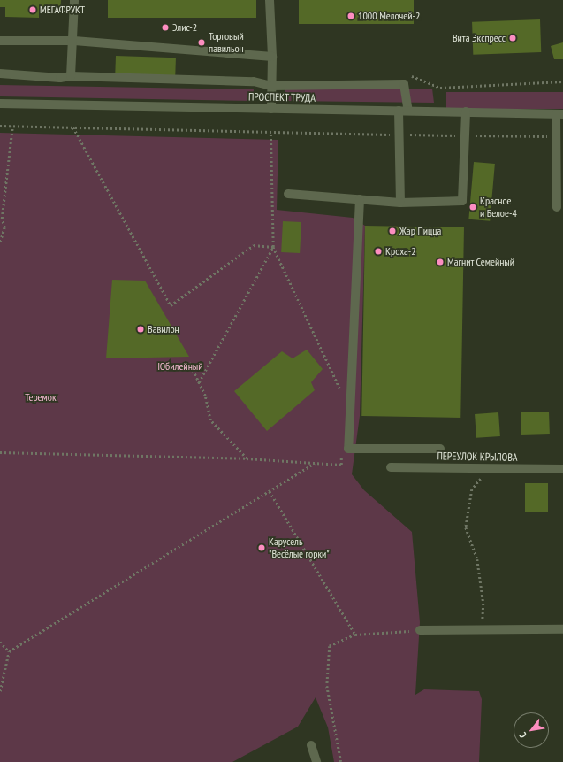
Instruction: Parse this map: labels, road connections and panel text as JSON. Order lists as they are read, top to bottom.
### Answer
{
  "streets": {
    "street": ["ПРОСПЕКТ ТРУДА", "ПЕРЕУЛОК КРЫЛОВА"]
  },
  "parks": ["Юбилейный", "Теремок"],
  "places": [
    "МЕГАФРУКТ",
    "1000 Мелочей-2",
    "Элис-2",
    "Вита Экспресс",
    "Торговый павильон",
    "Красное и Белое-4",
    "Жар Пицца",
    "Кроха-2",
    "Магнит Семейный",
    "Вавилон",
    "Карусель \"Весёлые горки\""
  ],
  "north": "bottom left"
}
